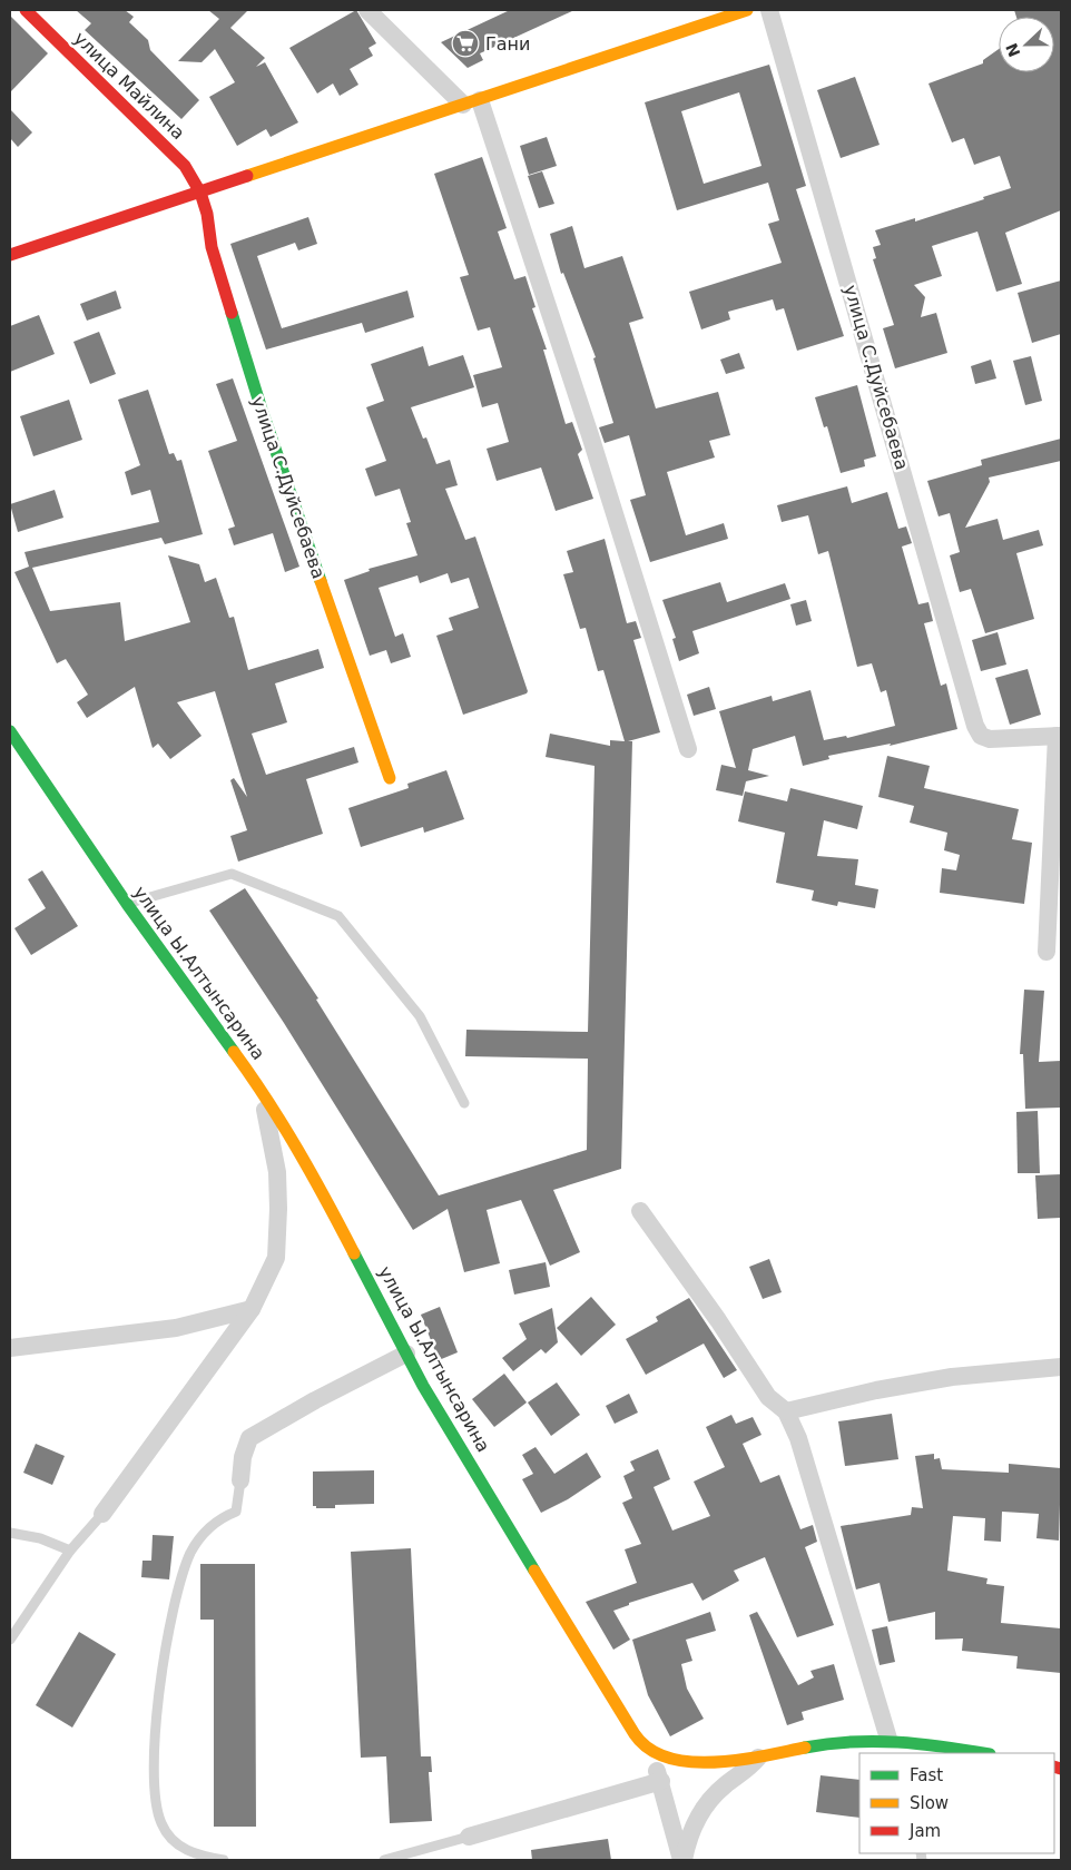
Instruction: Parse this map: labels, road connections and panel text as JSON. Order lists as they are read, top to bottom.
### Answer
{
  "streets": {
    "street": ["улица Майлина", "улица С.Дуйсебаева", "улица Ы.Алтынсарина"]
  },
  "crossings": [
    ["улица Майлина", "улица С.Дуйсебаева"]
  ],
  "places": {
    "supermarket": ["Гани"]
  },
  "legend": ["Fast", "Slow", "Jam"],
  "north": "left"
}
